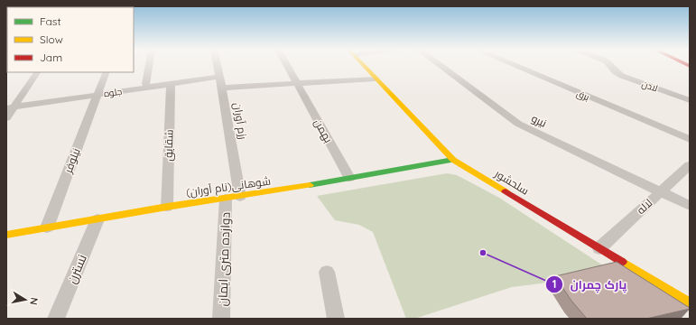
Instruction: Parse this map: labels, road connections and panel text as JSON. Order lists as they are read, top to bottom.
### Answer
{
  "streets": {
    "street": [
      "لادن",
      "جلوه",
      "برق",
      "رزم آوران",
      "نیرو",
      "بهمن",
      "شقایق",
      "نیلوفر",
      "سلحشور",
      "شوهانی(نام آوران)",
      "لاله",
      "دوازده متری ایمان",
      "نسترن"
    ]
  },
  "crossings": [
    ["جلوه", "رزم آوران"],
    ["جلوه", "شقایق"],
    ["جلوه", "نیلوفر"],
    ["رزم آوران", "شوهانی(نام آوران)"],
    ["رزم آوران", "دوازده متری ایمان"],
    ["نیرو", "لاله"],
    ["بهمن", "شوهانی(نام آوران)"],
    ["شقایق", "شوهانی(نام آوران)"],
    ["نیلوفر", "شوهانی(نام آوران)"],
    ["سلحشور", "شوهانی(نام آوران)"],
    ["سلحشور", "لاله"],
    ["شوهانی(نام آوران)", "دوازده متری ایمان"],
    ["شوهانی(نام آوران)", "نسترن"]
  ],
  "places": ["پارک چمران"],
  "legend": ["Fast", "Slow", "Jam"],
  "north": "right"
}
